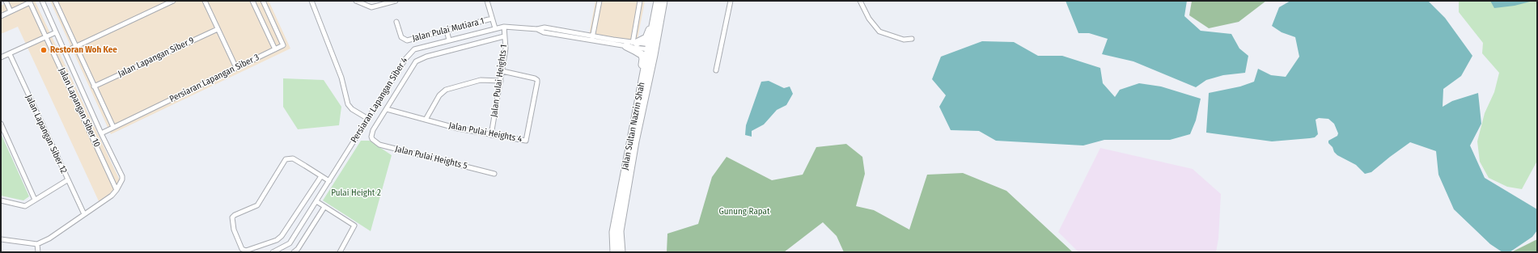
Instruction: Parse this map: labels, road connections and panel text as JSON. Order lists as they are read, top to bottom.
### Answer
{
  "streets": {
    "highway": ["Jalan Sultan Nazrin Shah"],
    "street": [
      "Jalan Pulai Mutiara 1",
      "Jalan Lapangan Siber 9",
      "Persiaran Lapangan Siber 3",
      "Jalan Pulai Heights 1",
      "Persiaran Lapangan Siber 4",
      "Jalan Lapangan Siber 10",
      "Jalan Pulai Heights 4",
      "Jalan Lapangan Siber 12",
      "Jalan Pulai Heights 5"
    ]
  },
  "crossings": [
    ["Jalan Pulai Heights 1", "Persiaran Lapangan Siber 4"],
    ["Jalan Pulai Heights 1", "Jalan Pulai Heights 4"],
    ["Persiaran Lapangan Siber 4", "Jalan Sultan Nazrin Shah"],
    ["Jalan Pulai Heights 4", "Jalan Pulai Heights 5"]
  ],
  "parks": ["Pulai Height 2", "Gunung Rapat"],
  "places": ["Restoran Woh Kee"]
}
